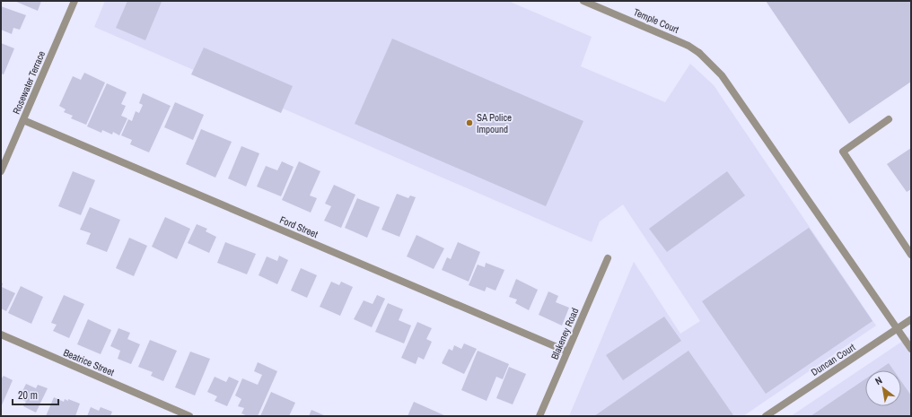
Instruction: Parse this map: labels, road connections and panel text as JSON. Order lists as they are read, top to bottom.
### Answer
{
  "streets": {
    "street": [
      "Temple Court",
      "Rosewater Terrace",
      "Ford Street",
      "Blakeney Road",
      "Duncan Court",
      "Beatrice Street"
    ]
  },
  "crossings": [
    ["Temple Court", "Duncan Court"],
    ["Rosewater Terrace", "Ford Street"],
    ["Ford Street", "Blakeney Road"]
  ],
  "places": ["SA Police Impound"],
  "scale_bar": "20 m",
  "north": "top left"
}
